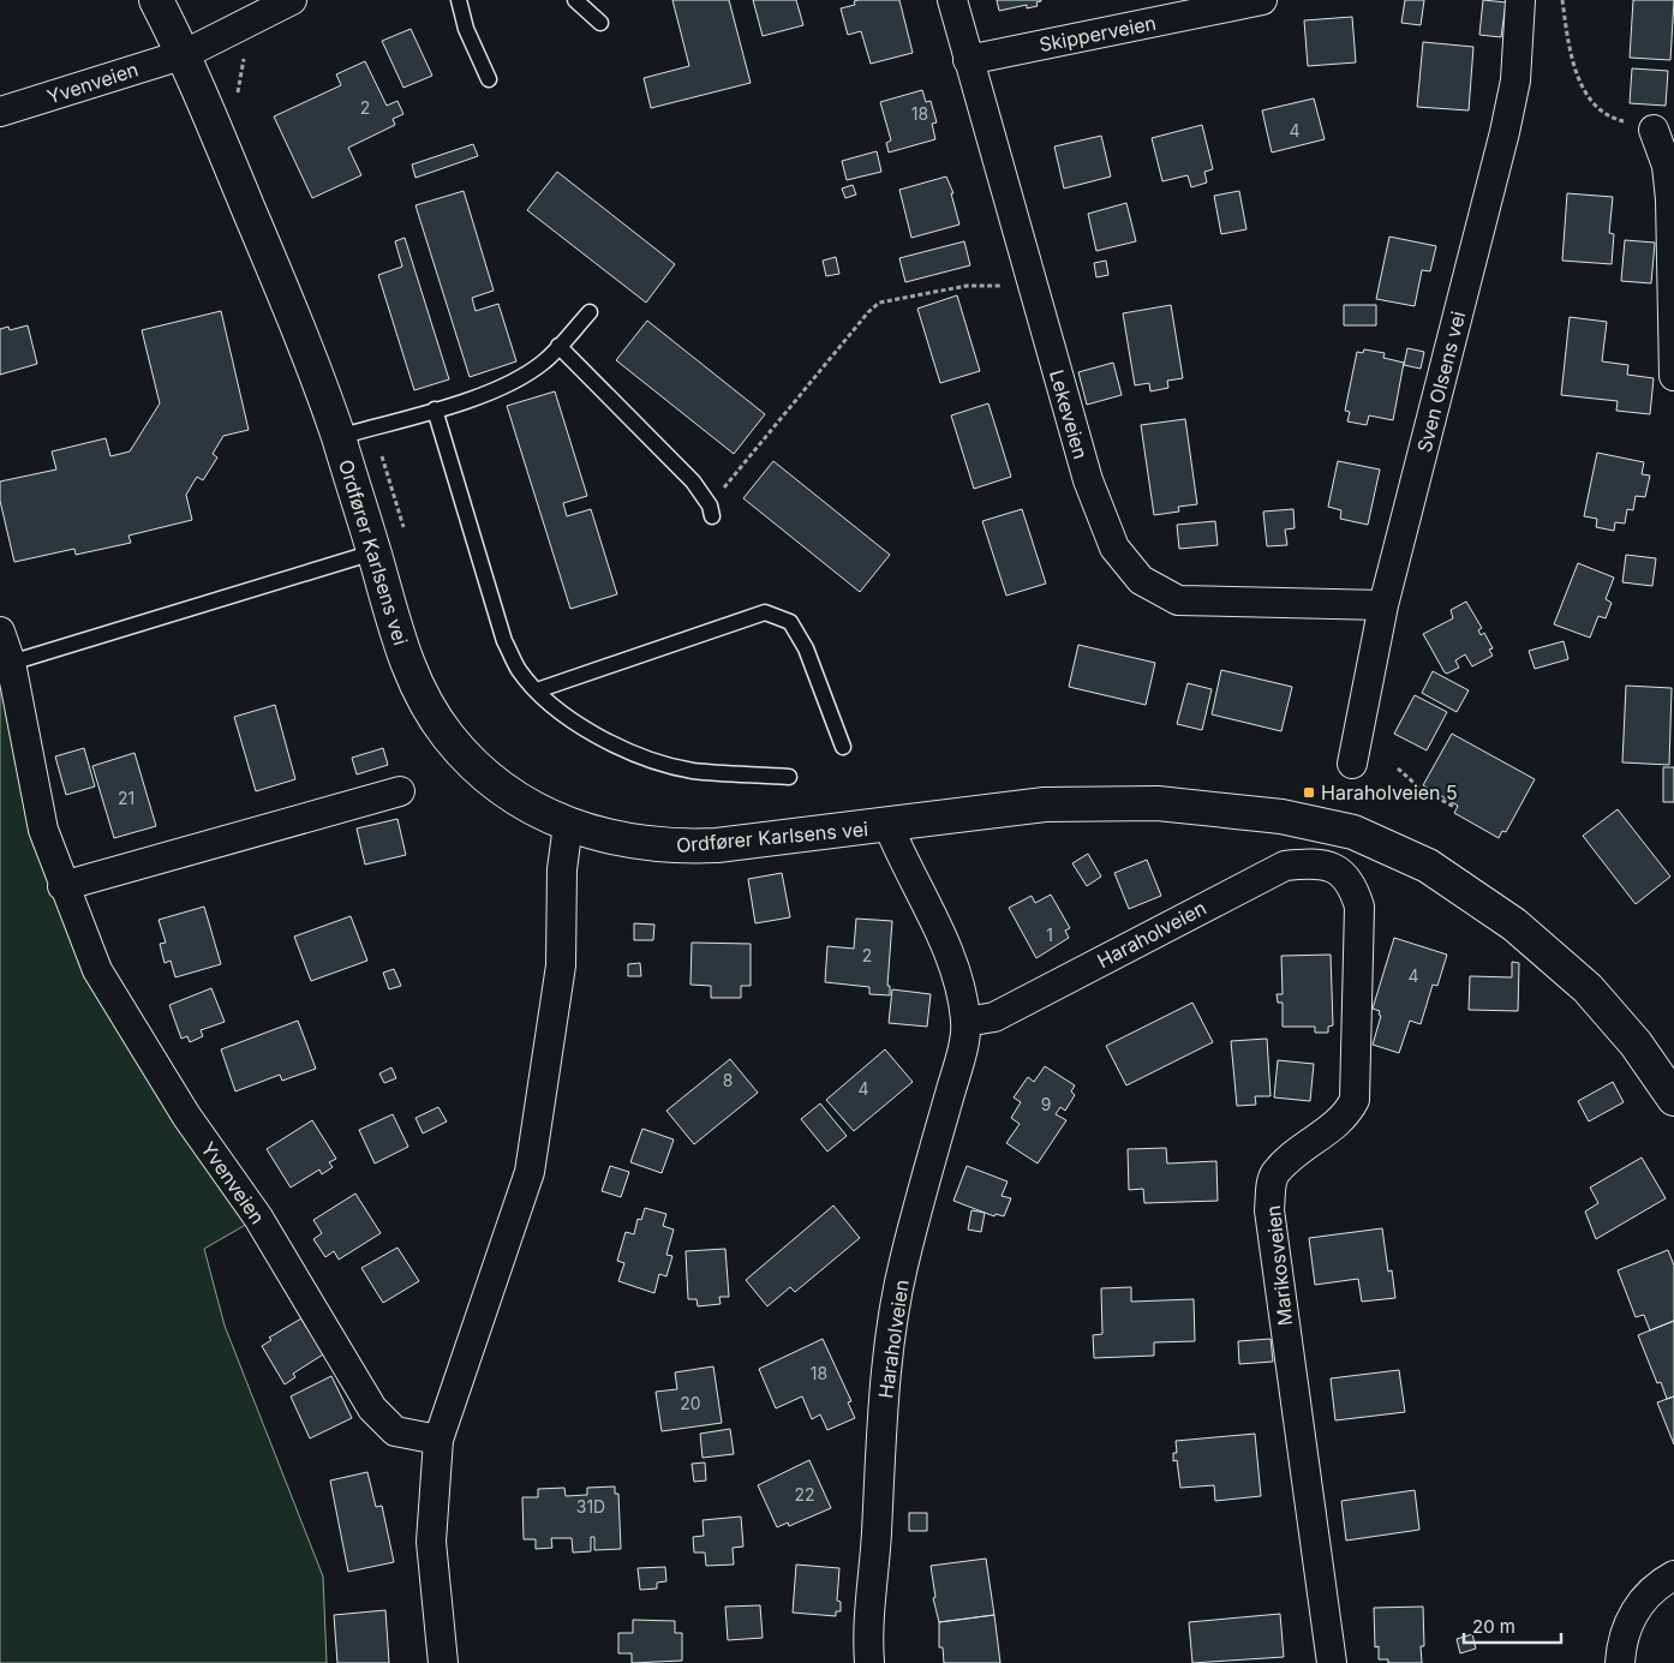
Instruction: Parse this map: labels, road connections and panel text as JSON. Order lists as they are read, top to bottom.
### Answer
{
  "streets": {
    "street": [
      "Skipperveien",
      "Yvenveien",
      "Sven Olsens vei",
      "Lekeveien",
      "Ordfører Karlsens vei",
      "Haraholveien",
      "Marikosveien"
    ]
  },
  "crossings": [
    ["Skipperveien", "Lekeveien"],
    ["Yvenveien", "Ordfører Karlsens vei"],
    ["Sven Olsens vei", "Lekeveien"],
    ["Ordfører Karlsens vei", "Haraholveien"],
    ["Haraholveien", "Marikosveien"]
  ],
  "places": {
    "transit": ["Haraholveien 5"]
  },
  "house_numbers": [
    "2",
    "18",
    "4",
    "21",
    "1",
    "2",
    "4",
    "8",
    "4",
    "9",
    "18",
    "20",
    "22",
    "31D"
  ],
  "scale_bar": "20 m"
}
